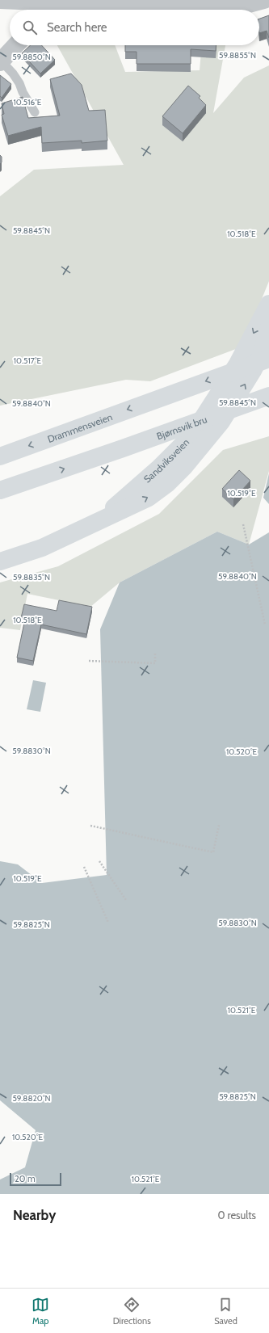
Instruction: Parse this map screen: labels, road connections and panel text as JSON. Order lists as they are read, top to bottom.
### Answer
{
  "streets": {
    "main road": ["Drammensveien", "Bjørnsvik bru", "Sandviksveien"]
  },
  "one_way": ["Drammensveien", "Bjørnsvik bru"],
  "scale_bar": "20 m",
  "page": {
    "search": "Search here",
    "scale": "20 m",
    "heading": ["Nearby", "0 results"],
    "nav": ["Map", "Directions", "Saved"]
  },
  "coordinates": [
    "59.8855°N",
    "59.8850°N",
    "10.516°E",
    "59.8845°N",
    "10.518°E",
    "10.517°E",
    "59.8840°N",
    "10.519°E",
    "59.8835°N",
    "59.8830°N",
    "10.520°E",
    "59.8825°N",
    "10.521°E",
    "59.8820°N"
  ]
}
